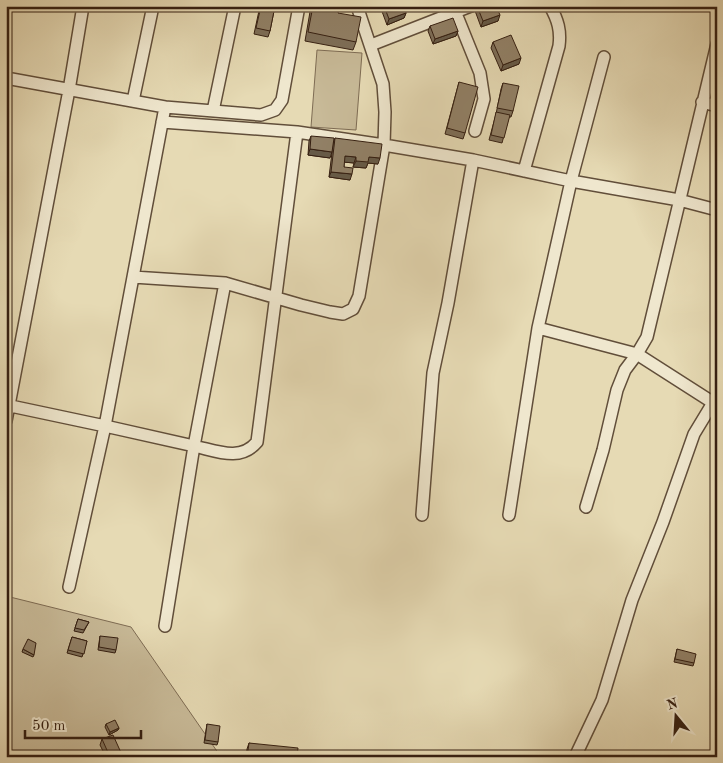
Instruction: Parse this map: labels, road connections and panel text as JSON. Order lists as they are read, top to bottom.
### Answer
{
  "scale_bar": "50 m",
  "north": "top"
}
